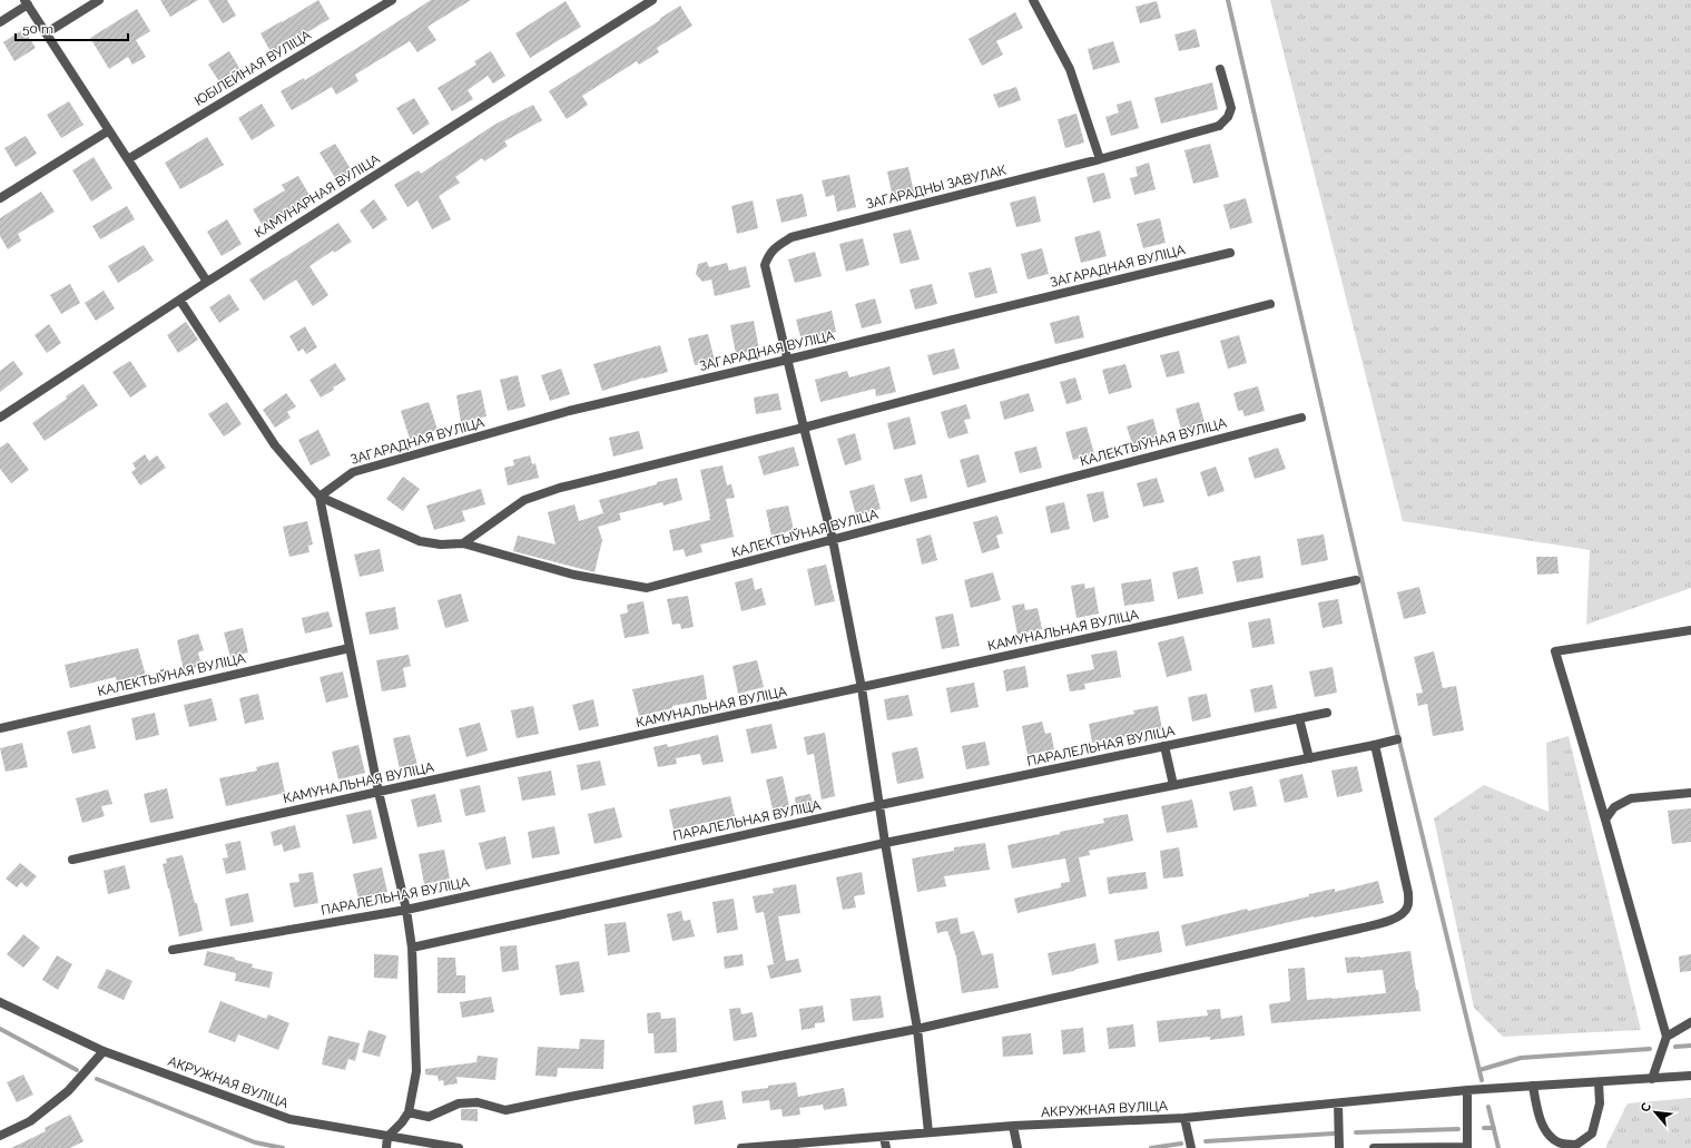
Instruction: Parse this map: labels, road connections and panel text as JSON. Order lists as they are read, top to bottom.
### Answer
{
  "streets": {
    "street": [
      "ЮБІЛЕЙНАЯ ВУЛІЦА",
      "ЗАГАРАДНЫ ЗАВУЛАК",
      "КАМУНАРНАЯ ВУЛІЦА",
      "ЗАГАРАДНАЯ ВУЛІЦА",
      "КАЛЕКТЫЎНАЯ ВУЛІЦА",
      "КАМУНАЛЬНАЯ ВУЛІЦА",
      "ПАРАЛЕЛЬНАЯ ВУЛІЦА",
      "АКРУЖНАЯ ВУЛІЦА"
    ]
  },
  "crossings": [
    ["ЗАГАРАДНЫ ЗАВУЛАК", "ЗАГАРАДНАЯ ВУЛІЦА"],
    ["ЗАГАРАДНЫ ЗАВУЛАК", "КАЛЕКТЫЎНАЯ ВУЛІЦА"],
    ["ЗАГАРАДНЫ ЗАВУЛАК", "КАМУНАЛЬНАЯ ВУЛІЦА"],
    ["ЗАГАРАДНЫ ЗАВУЛАК", "ПАРАЛЕЛЬНАЯ ВУЛІЦА"],
    ["ЗАГАРАДНЫ ЗАВУЛАК", "АКРУЖНАЯ ВУЛІЦА"],
    ["ЗАГАРАДНАЯ ВУЛІЦА", "КАЛЕКТЫЎНАЯ ВУЛІЦА"]
  ],
  "scale_bar": "50 m",
  "north": "top left"
}
